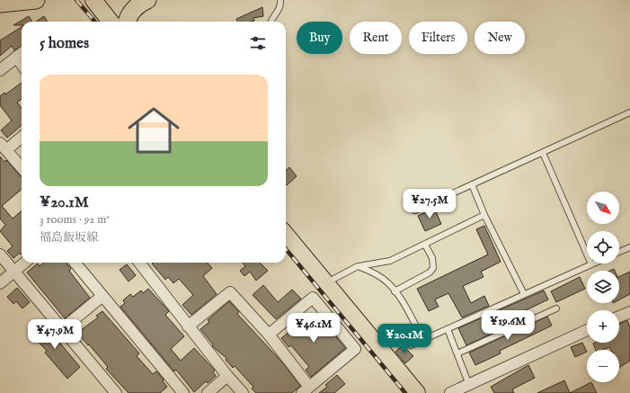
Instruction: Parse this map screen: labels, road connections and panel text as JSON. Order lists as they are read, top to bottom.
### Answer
{
  "north": "bottom right",
  "page": {
    "chip": [
      "Buy",
      "Rent",
      "Filters",
      "New"
    ],
    "heading": "5 homes",
    "list": [
      {
        "name": "¥20.1M",
        "note": "3 rooms · 92 m² · 福島飯坂線"
      }
    ],
    "price": [
      "¥27.5M",
      "¥19.6M",
      "¥46.1M",
      "¥47.9M",
      "¥20.1M"
    ],
    "map_buttons": ["+", "−"]
  }
}
